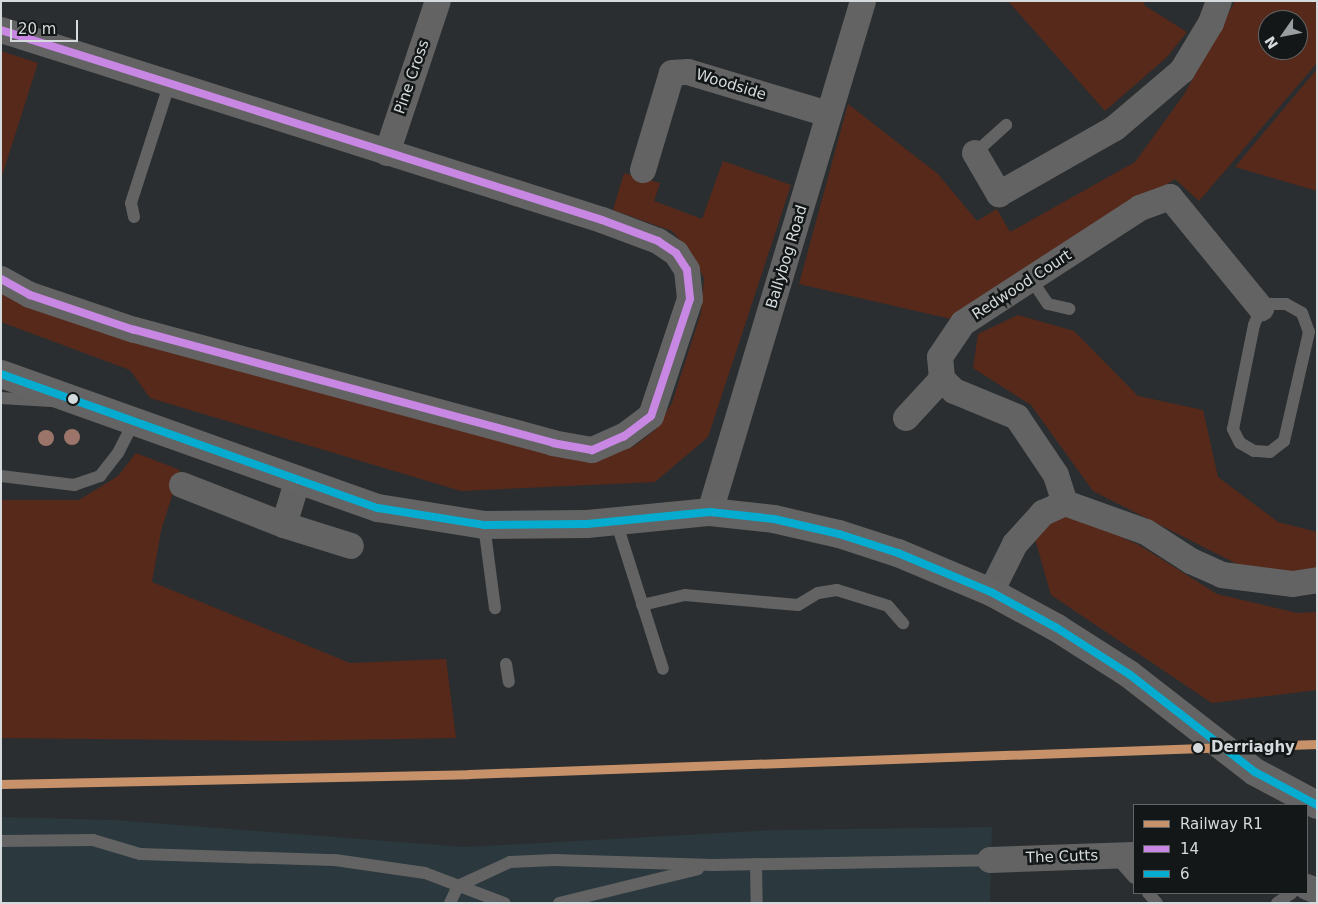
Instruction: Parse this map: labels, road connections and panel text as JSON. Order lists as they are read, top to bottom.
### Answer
{
  "streets": {
    "street": [
      "Pine Cross",
      "Woodside",
      "Ballybog Road",
      "Redwood Court",
      "The Cutts"
    ]
  },
  "crossings": [
    ["Woodside", "Ballybog Road"]
  ],
  "places": ["Derriaghy"],
  "lines": ["transit line 14", "transit line 6", "rail line R1"],
  "legend": ["Railway R1", "14", "6"],
  "scale_bar": "20 m",
  "north": "bottom left"
}
